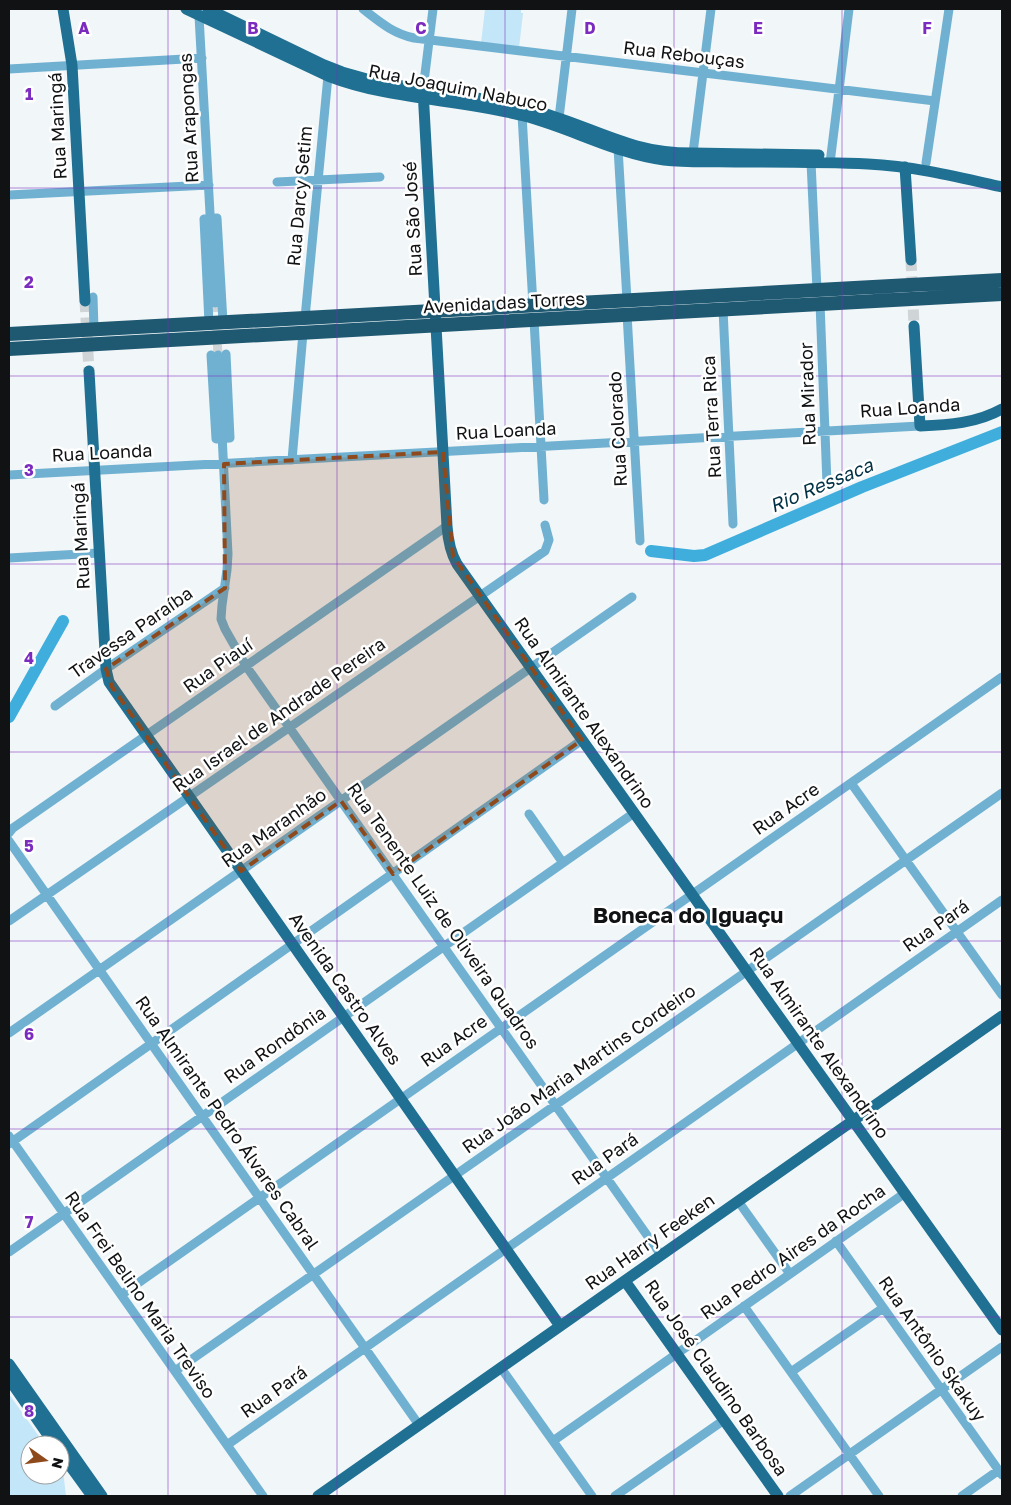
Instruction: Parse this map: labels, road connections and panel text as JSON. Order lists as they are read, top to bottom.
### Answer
{
  "streets": {
    "highway": ["Avenida das Torres"],
    "main road": [
      "Rua Joaquim Nabuco",
      "Rua Maringá",
      "Rua São José",
      "Rua Loanda",
      "Rua Almirante Alexandrino",
      "Avenida Castro Alves",
      "Rua Harry Feeken",
      "Rua José Claudino Barbosa"
    ],
    "street": [
      "Rua Rebouças",
      "Rua Arapongas",
      "Rua Darcy Setim",
      "Rua Mirador",
      "Rua Terra Rica",
      "Rua Colorado",
      "Travessa Paraíba",
      "Rua Piauí",
      "Rua Israel de Andrade Pereira",
      "Rua Acre",
      "Rua Maranhão",
      "Rua Tenente Luiz de Oliveira Quadros",
      "Rua Pará",
      "Rua Rondônia",
      "Rua João Maria Martins Cordeiro",
      "Rua Almirante Pedro Álvares Cabral",
      "Rua Pedro Aires da Rocha",
      "Rua Frei Belino Maria Treviso",
      "Rua Antônio Skakuy"
    ]
  },
  "crossings": [
    ["Rua Joaquim Nabuco", "Rua Arapongas"],
    ["Rua Joaquim Nabuco", "Rua Darcy Setim"],
    ["Rua Joaquim Nabuco", "Rua São José"],
    ["Rua Joaquim Nabuco", "Rua Mirador"],
    ["Rua Arapongas", "Avenida das Torres"],
    ["Rua Maringá", "Rua Loanda"],
    ["Rua Maringá", "Travessa Paraíba"],
    ["Rua Maringá", "Avenida Castro Alves"],
    ["Rua Darcy Setim", "Avenida das Torres"],
    ["Rua São José", "Avenida das Torres"],
    ["Rua São José", "Rua Loanda"],
    ["Rua São José", "Rua Piauí"],
    ["Rua São José", "Rua Almirante Alexandrino"],
    ["Avenida das Torres", "Rua Mirador"],
    ["Avenida das Torres", "Rua Terra Rica"],
    ["Avenida das Torres", "Rua Colorado"],
    ["Rua Mirador", "Rua Loanda"],
    ["Rua Loanda", "Rua Terra Rica"],
    ["Rua Loanda", "Rua Colorado"],
    ["Travessa Paraíba", "Rua Tenente Luiz de Oliveira Quadros"],
    ["Travessa Paraíba", "Avenida Castro Alves"],
    ["Rua Piauí", "Rua Almirante Alexandrino"],
    ["Rua Piauí", "Rua Tenente Luiz de Oliveira Quadros"],
    ["Rua Piauí", "Avenida Castro Alves"],
    ["Rua Almirante Alexandrino", "Rua Israel de Andrade Pereira"],
    ["Rua Almirante Alexandrino", "Rua Acre"],
    ["Rua Almirante Alexandrino", "Rua Maranhão"],
    ["Rua Almirante Alexandrino", "Rua Pará"],
    ["Rua Almirante Alexandrino", "Rua Rondônia"],
    ["Rua Almirante Alexandrino", "Rua João Maria Martins Cordeiro"],
    ["Rua Almirante Alexandrino", "Rua Harry Feeken"],
    ["Rua Almirante Alexandrino", "Rua Pedro Aires da Rocha"],
    ["Rua Israel de Andrade Pereira", "Rua Tenente Luiz de Oliveira Quadros"],
    ["Rua Israel de Andrade Pereira", "Avenida Castro Alves"],
    ["Rua Israel de Andrade Pereira", "Rua Almirante Pedro Álvares Cabral"],
    ["Rua Acre", "Rua Tenente Luiz de Oliveira Quadros"],
    ["Rua Acre", "Avenida Castro Alves"],
    ["Rua Acre", "Rua Almirante Pedro Álvares Cabral"],
    ["Rua Acre", "Rua Frei Belino Maria Treviso"],
    ["Rua Maranhão", "Rua Tenente Luiz de Oliveira Quadros"],
    ["Rua Maranhão", "Avenida Castro Alves"],
    ["Rua Maranhão", "Rua Almirante Pedro Álvares Cabral"],
    ["Rua Tenente Luiz de Oliveira Quadros", "Rua Pará"],
    ["Rua Tenente Luiz de Oliveira Quadros", "Rua Rondônia"],
    ["Rua Tenente Luiz de Oliveira Quadros", "Rua João Maria Martins Cordeiro"],
    ["Rua Tenente Luiz de Oliveira Quadros", "Rua Harry Feeken"],
    ["Rua Pará", "Avenida Castro Alves"],
    ["Rua Pará", "Rua Almirante Pedro Álvares Cabral"],
    ["Rua Pará", "Rua Frei Belino Maria Treviso"],
    ["Avenida Castro Alves", "Rua Rondônia"],
    ["Avenida Castro Alves", "Rua João Maria Martins Cordeiro"],
    ["Avenida Castro Alves", "Rua Harry Feeken"],
    ["Rua Rondônia", "Rua Almirante Pedro Álvares Cabral"],
    ["Rua Rondônia", "Rua Frei Belino Maria Treviso"],
    ["Rua João Maria Martins Cordeiro", "Rua Almirante Pedro Álvares Cabral"],
    ["Rua João Maria Martins Cordeiro", "Rua Frei Belino Maria Treviso"],
    ["Rua Almirante Pedro Álvares Cabral", "Rua Harry Feeken"],
    ["Rua Harry Feeken", "Rua José Claudino Barbosa"],
    ["Rua Pedro Aires da Rocha", "Rua Antônio Skakuy"],
    ["Rua Pedro Aires da Rocha", "Rua José Claudino Barbosa"]
  ],
  "districts": ["Boneca do Iguaçu"],
  "water": ["Rio Ressaca"],
  "north": "right",
  "grid": {
    "columns": [
      "A",
      "B",
      "C",
      "D",
      "E",
      "F"
    ],
    "rows": [
      "1",
      "2",
      "3",
      "4",
      "5",
      "6",
      "7",
      "8"
    ]
  }
}
